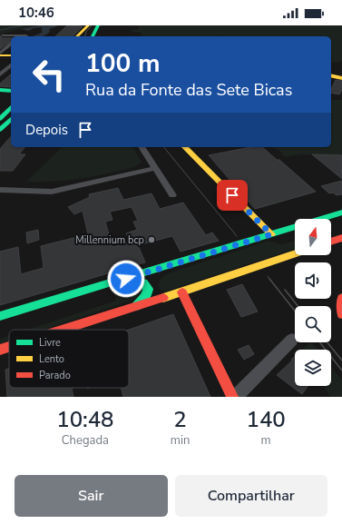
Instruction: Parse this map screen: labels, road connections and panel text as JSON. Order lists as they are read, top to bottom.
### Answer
{
  "places": ["Millennium bcp"],
  "legend": ["Livre", "Lento", "Parado"],
  "north": "top",
  "page": {
    "status": "10:46",
    "turn": ["100 m", "Rua da Fonte das Sete Bicas"],
    "then": "Depois",
    "eta": [
      "10:48",
      "Chegada",
      "2",
      "min",
      "140",
      "m"
    ],
    "buttons": ["Sair", "Compartilhar"]
  }
}
